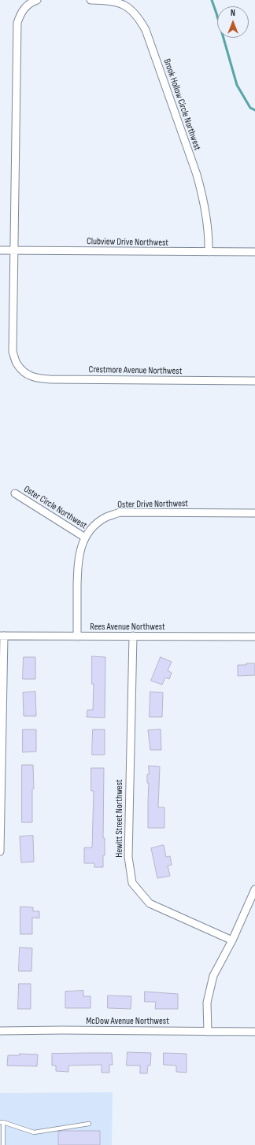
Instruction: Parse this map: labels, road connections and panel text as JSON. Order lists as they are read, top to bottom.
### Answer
{
  "streets": {
    "street": [
      "Brook Hollow Circle Northwest",
      "Clubview Drive Northwest",
      "Crestmore Avenue Northwest",
      "Oster Drive Northwest",
      "Oster Circle Northwest",
      "Rees Avenue Northwest",
      "Hewitt Street Northwest",
      "McDow Avenue Northwest"
    ]
  },
  "crossings": [
    ["Brook Hollow Circle Northwest", "Clubview Drive Northwest"],
    ["Clubview Drive Northwest", "Crestmore Avenue Northwest"],
    ["Oster Drive Northwest", "Oster Circle Northwest"],
    ["Oster Drive Northwest", "Rees Avenue Northwest"],
    ["Rees Avenue Northwest", "Hewitt Street Northwest"]
  ],
  "north": "top"
}
